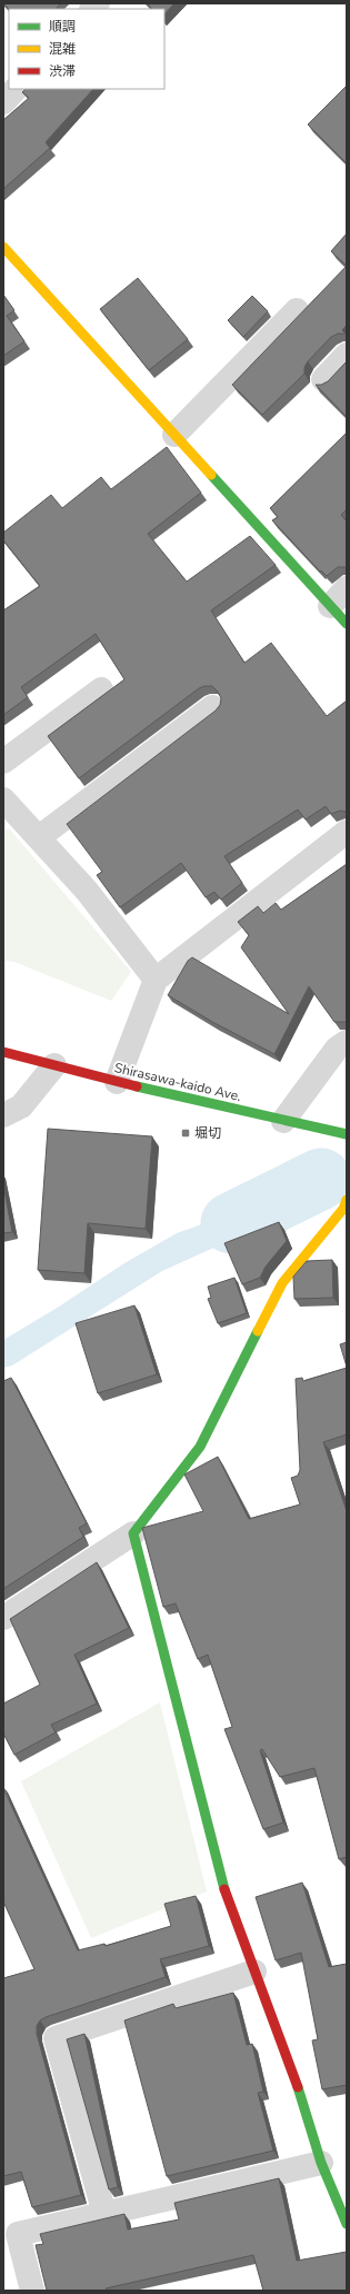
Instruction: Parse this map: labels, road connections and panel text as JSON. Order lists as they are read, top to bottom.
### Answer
{
  "streets": {
    "street": ["Shirasawa-kaido Ave."]
  },
  "places": {
    "transit": ["堀切"]
  },
  "legend": ["順調", "混雑", "渋滞"]
}
